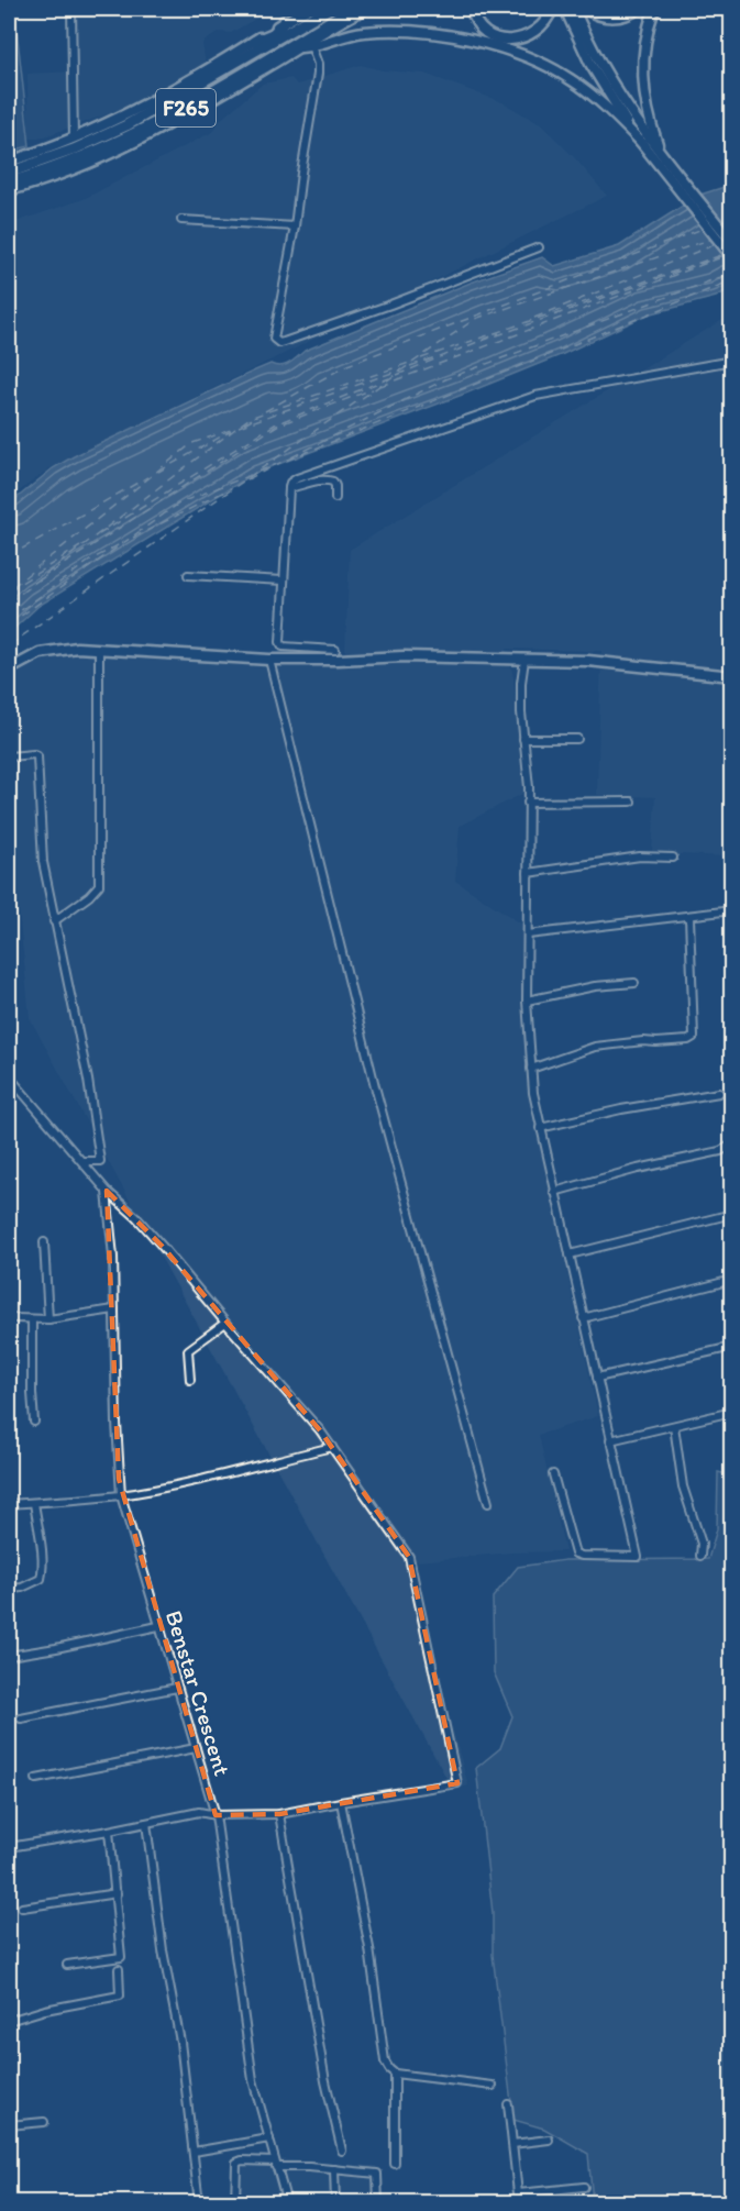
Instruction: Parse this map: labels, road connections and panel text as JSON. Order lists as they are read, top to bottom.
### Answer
{
  "streets": {
    "highway": ["F265"],
    "street": ["Benstar Crescent"]
  }
}
